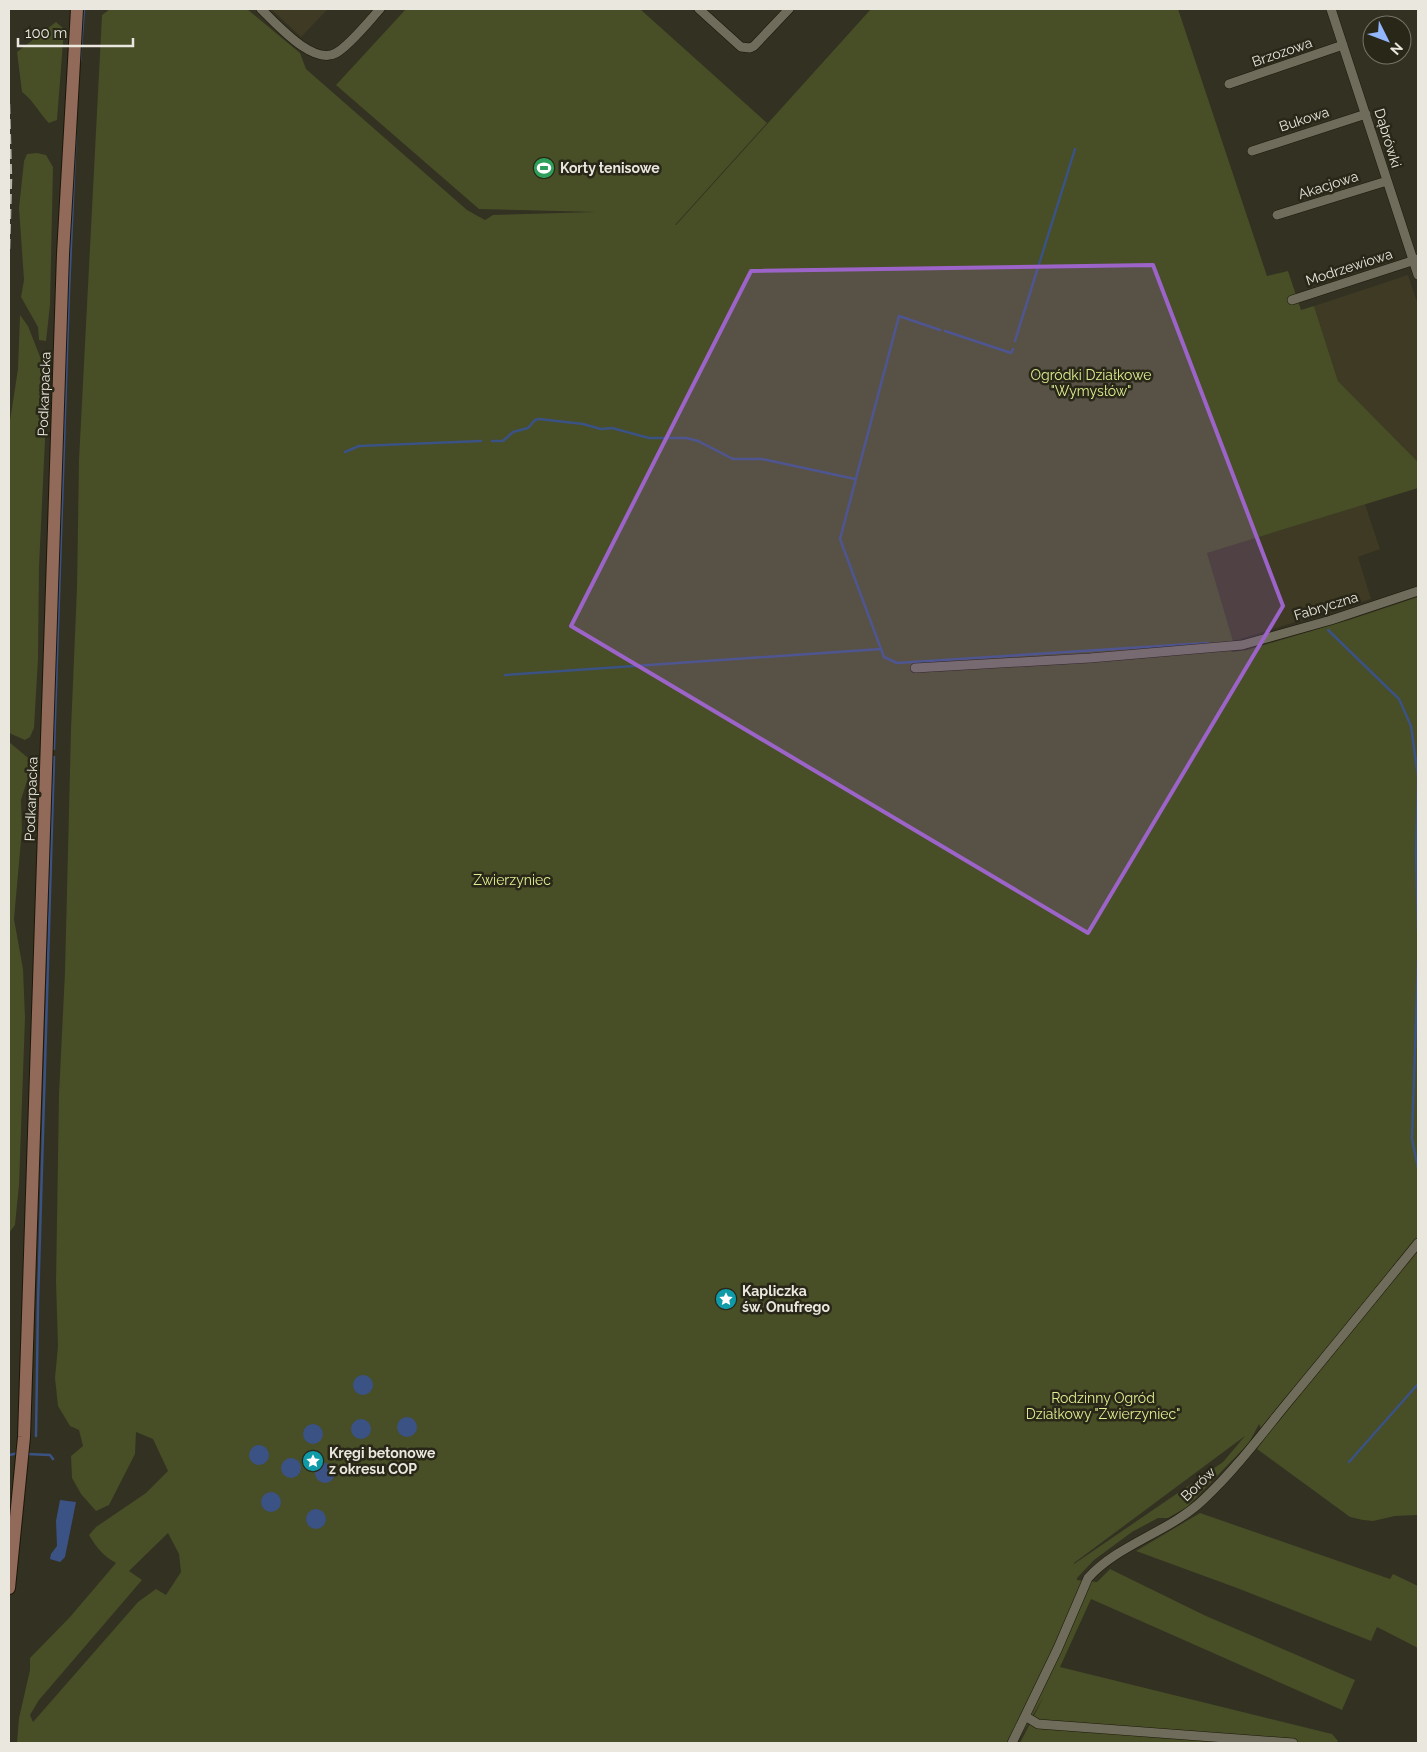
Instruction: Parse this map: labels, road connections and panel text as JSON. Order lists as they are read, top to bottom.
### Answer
{
  "streets": {
    "main road": ["Podkarpacka"],
    "street": [
      "Brzozowa",
      "Bukowa",
      "Dąbrówki",
      "Akacjowa",
      "Modrzewiowa",
      "Fabryczna",
      "Borów"
    ]
  },
  "crossings": [
    ["Brzozowa", "Dąbrówki"],
    ["Bukowa", "Dąbrówki"],
    ["Dąbrówki", "Akacjowa"],
    ["Dąbrówki", "Modrzewiowa"]
  ],
  "parks": ["Ogródki Działkowe \"Wymysłów\"", "Zwierzyniec", "Rodzinny Ogród Działkowy \"Zwierzyniec\""],
  "places": {
    "sports": ["Korty tenisowe"],
    "place": ["Kapliczka św. Onufrego", "Kręgi betonowe z okresu COP"]
  },
  "scale_bar": "100 m",
  "north": "bottom right"
}
